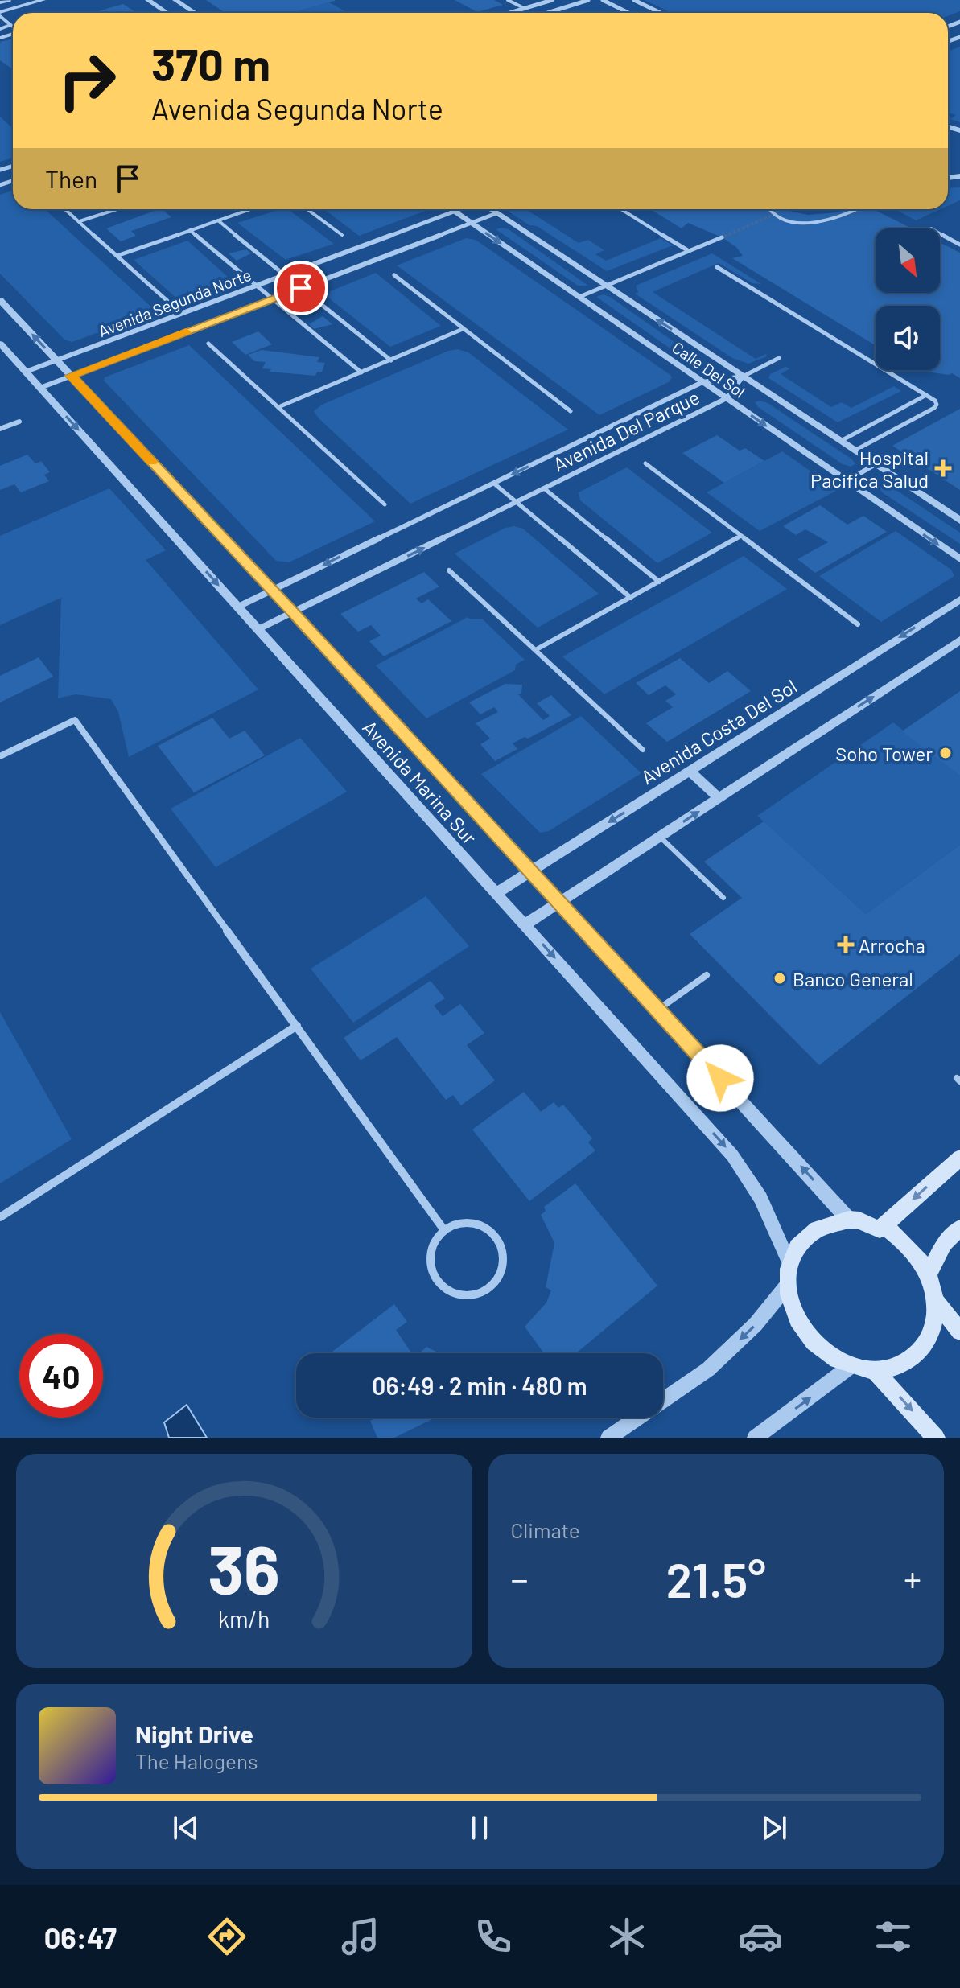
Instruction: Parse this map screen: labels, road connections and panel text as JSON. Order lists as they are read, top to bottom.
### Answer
{
  "streets": {
    "street": [
      "Avenida Segunda Norte",
      "Calle Del Sol",
      "Avenida Del Parque",
      "Avenida Costa Del Sol",
      "Avenida Marina Sur"
    ]
  },
  "crossings": [
    ["Avenida Segunda Norte", "Calle Del Sol"],
    ["Avenida Segunda Norte", "Avenida Marina Sur"],
    ["Calle Del Sol", "Avenida Del Parque"],
    ["Avenida Del Parque", "Avenida Marina Sur"],
    ["Avenida Costa Del Sol", "Avenida Marina Sur"]
  ],
  "places": {
    "health": ["Hospital Pacifica Salud", "Arrocha"],
    "other": ["Soho Tower", "Banco General"]
  },
  "north": "bottom right",
  "page": {
    "turn": ["370 m", "Avenida Segunda Norte"],
    "then": "Then",
    "limit": "40",
    "trip": "06:49 · 2 min · 480 m",
    "tile": "Climate",
    "heat": ["−", "21.5°", "+"],
    "song": ["Night Drive", "The Halogens"],
    "tabs": "06:47",
    "gauge": ["36", "km/h"]
  }
}
